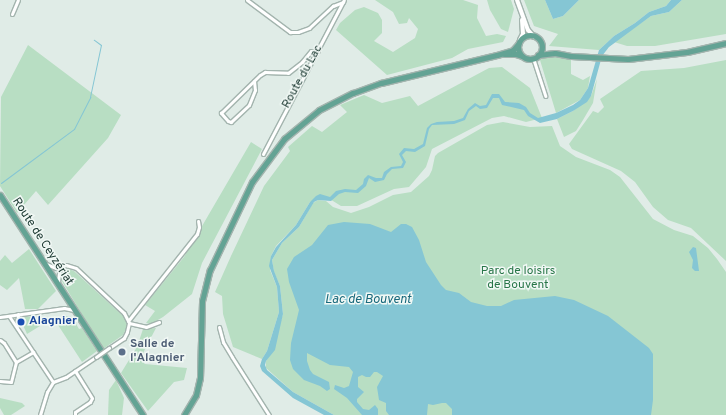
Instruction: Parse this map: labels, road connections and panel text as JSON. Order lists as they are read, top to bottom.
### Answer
{
  "streets": {
    "main road": ["Route de Ceyzériat"],
    "street": ["Route du Lac"]
  },
  "water": ["Lac de Bouvent"],
  "parks": ["Parc de loisirs de Bouvent"],
  "places": ["Alagnier", "Salle de l'Alagnier"]
}
